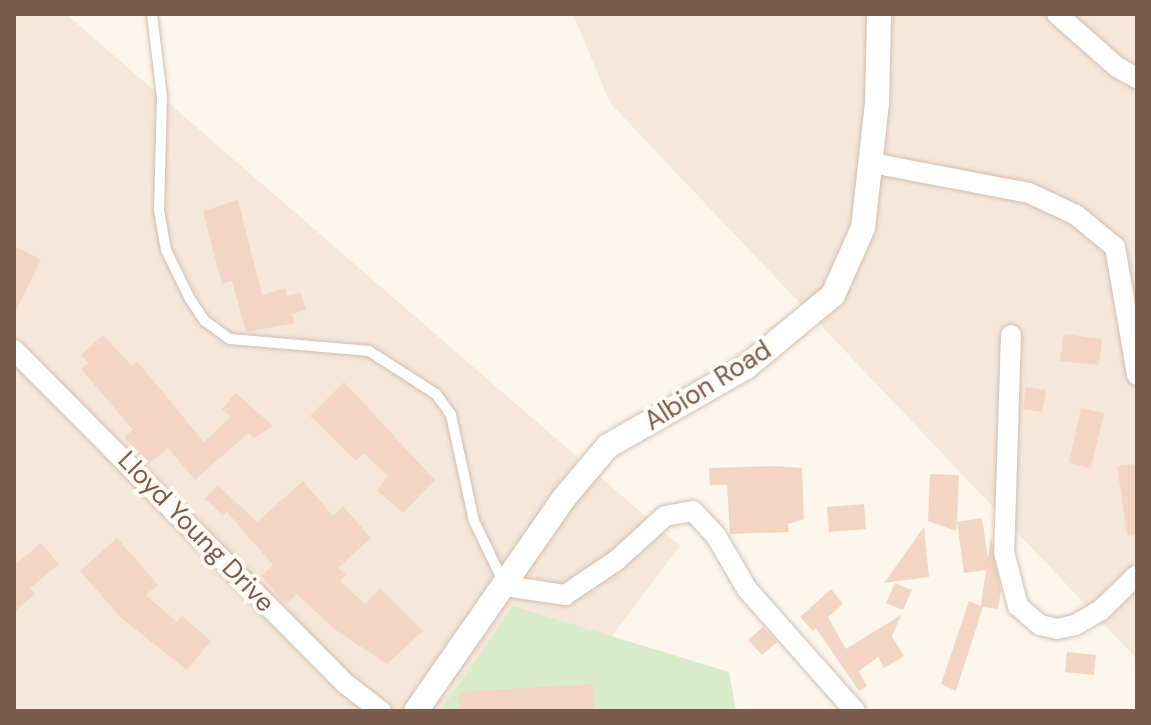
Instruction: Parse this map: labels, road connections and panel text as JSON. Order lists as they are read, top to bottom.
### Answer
{
  "streets": {
    "street": ["Albion Road", "Lloyd Young Drive"]
  }
}
